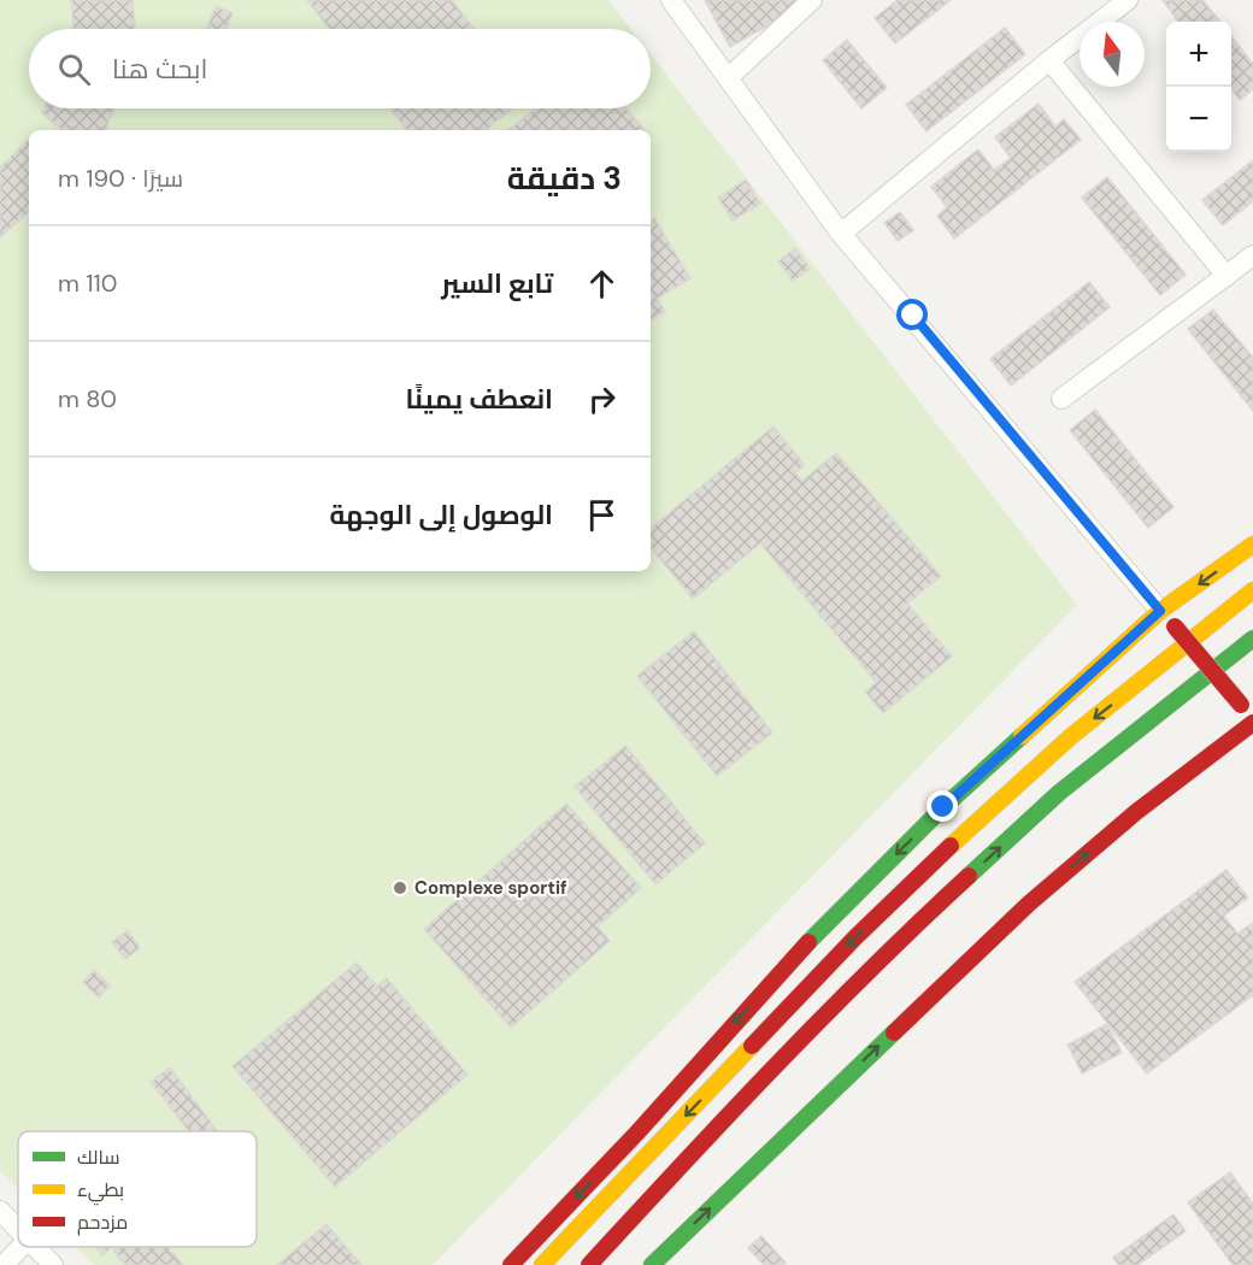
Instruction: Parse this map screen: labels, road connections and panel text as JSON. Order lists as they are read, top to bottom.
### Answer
{
  "places": ["Complexe sportif"],
  "legend": ["سالك", "بطيء", "مزدحم"],
  "north": "top",
  "page": {
    "map_buttons": ["+", "−"],
    "search": "ابحث هنا",
    "heading": ["3 دقيقة", "سيرًا · 190 m"],
    "list": [
      ["تابع السير", "110 m"],
      ["انعطف يمينًا", "80 m"],
      "الوصول إلى الوجهة"
    ]
  }
}
